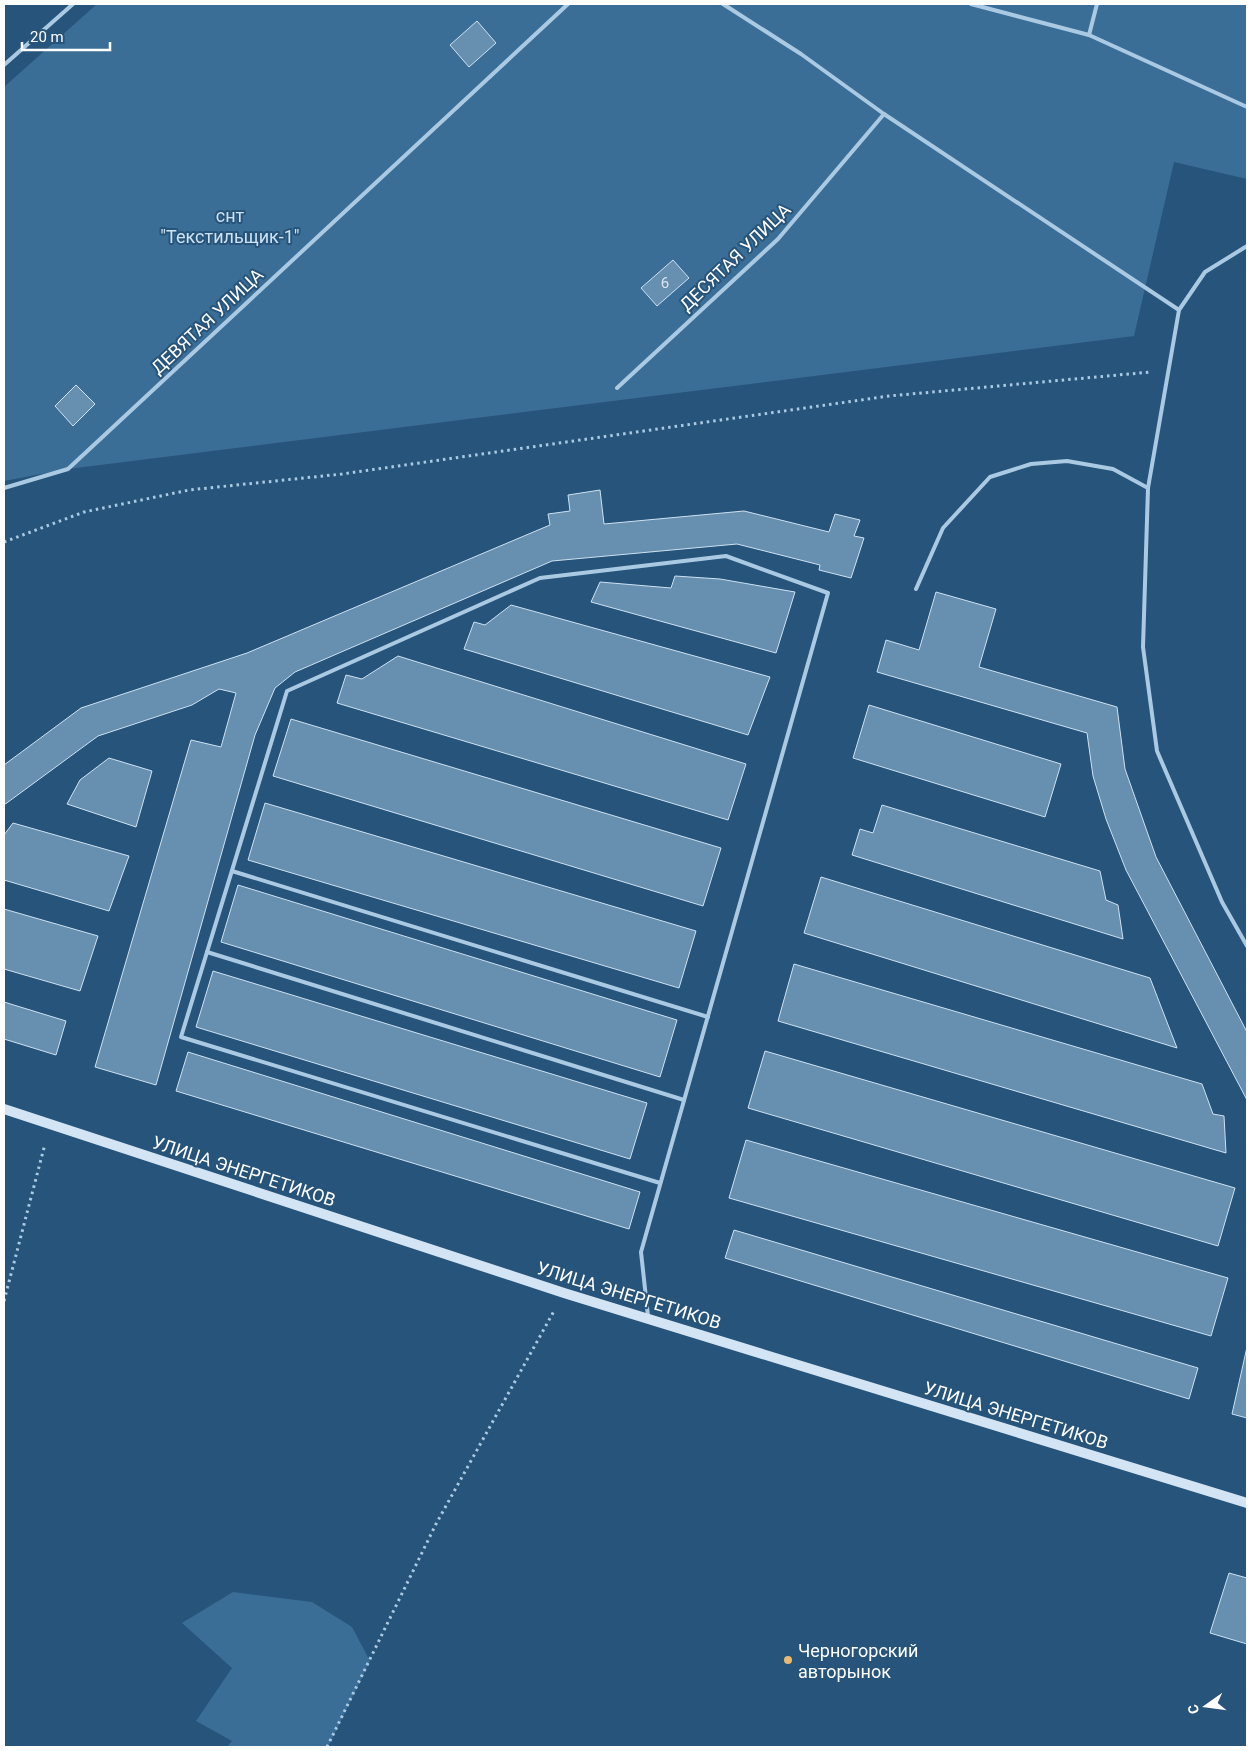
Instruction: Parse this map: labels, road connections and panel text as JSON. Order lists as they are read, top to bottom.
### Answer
{
  "streets": {
    "main road": ["УЛИЦА ЭНЕРГЕТИКОВ"],
    "lane": ["ДЕСЯТАЯ УЛИЦА", "ДЕВЯТАЯ УЛИЦА"]
  },
  "parks": ["снт \"Текстильщик-1\""],
  "places": ["Черногорский авторынок"],
  "house_numbers": ["6"],
  "scale_bar": "20 m",
  "north": "left"
}
